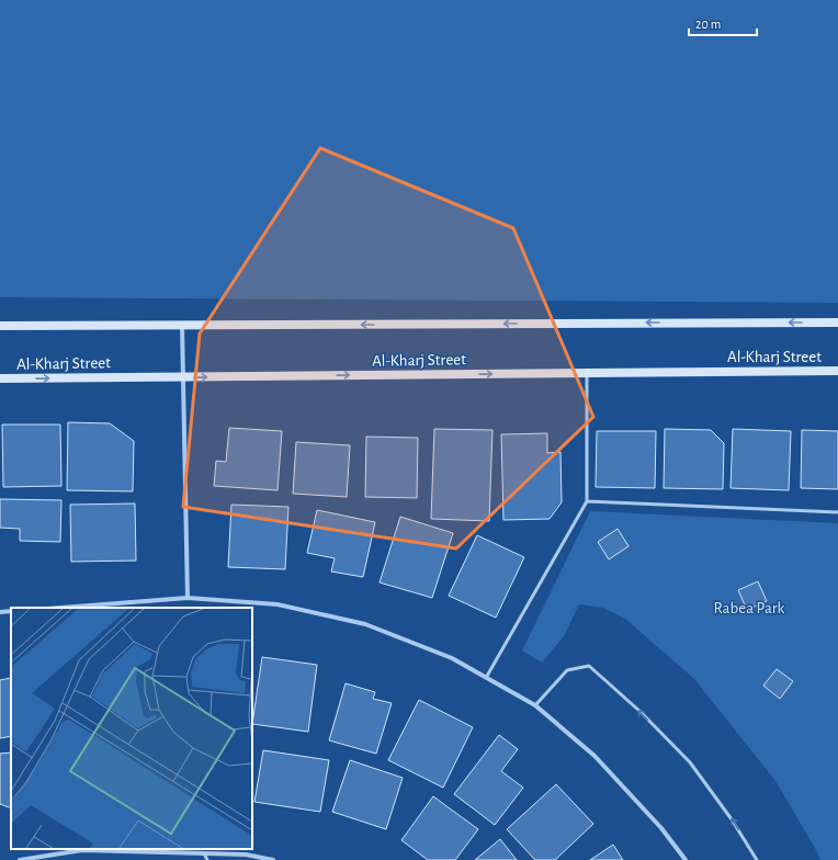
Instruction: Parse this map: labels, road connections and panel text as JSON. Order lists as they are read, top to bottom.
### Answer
{
  "streets": {
    "street": ["Al-Kharj Street"]
  },
  "parks": ["Rabea Park"],
  "scale_bar": "20 m"
}
